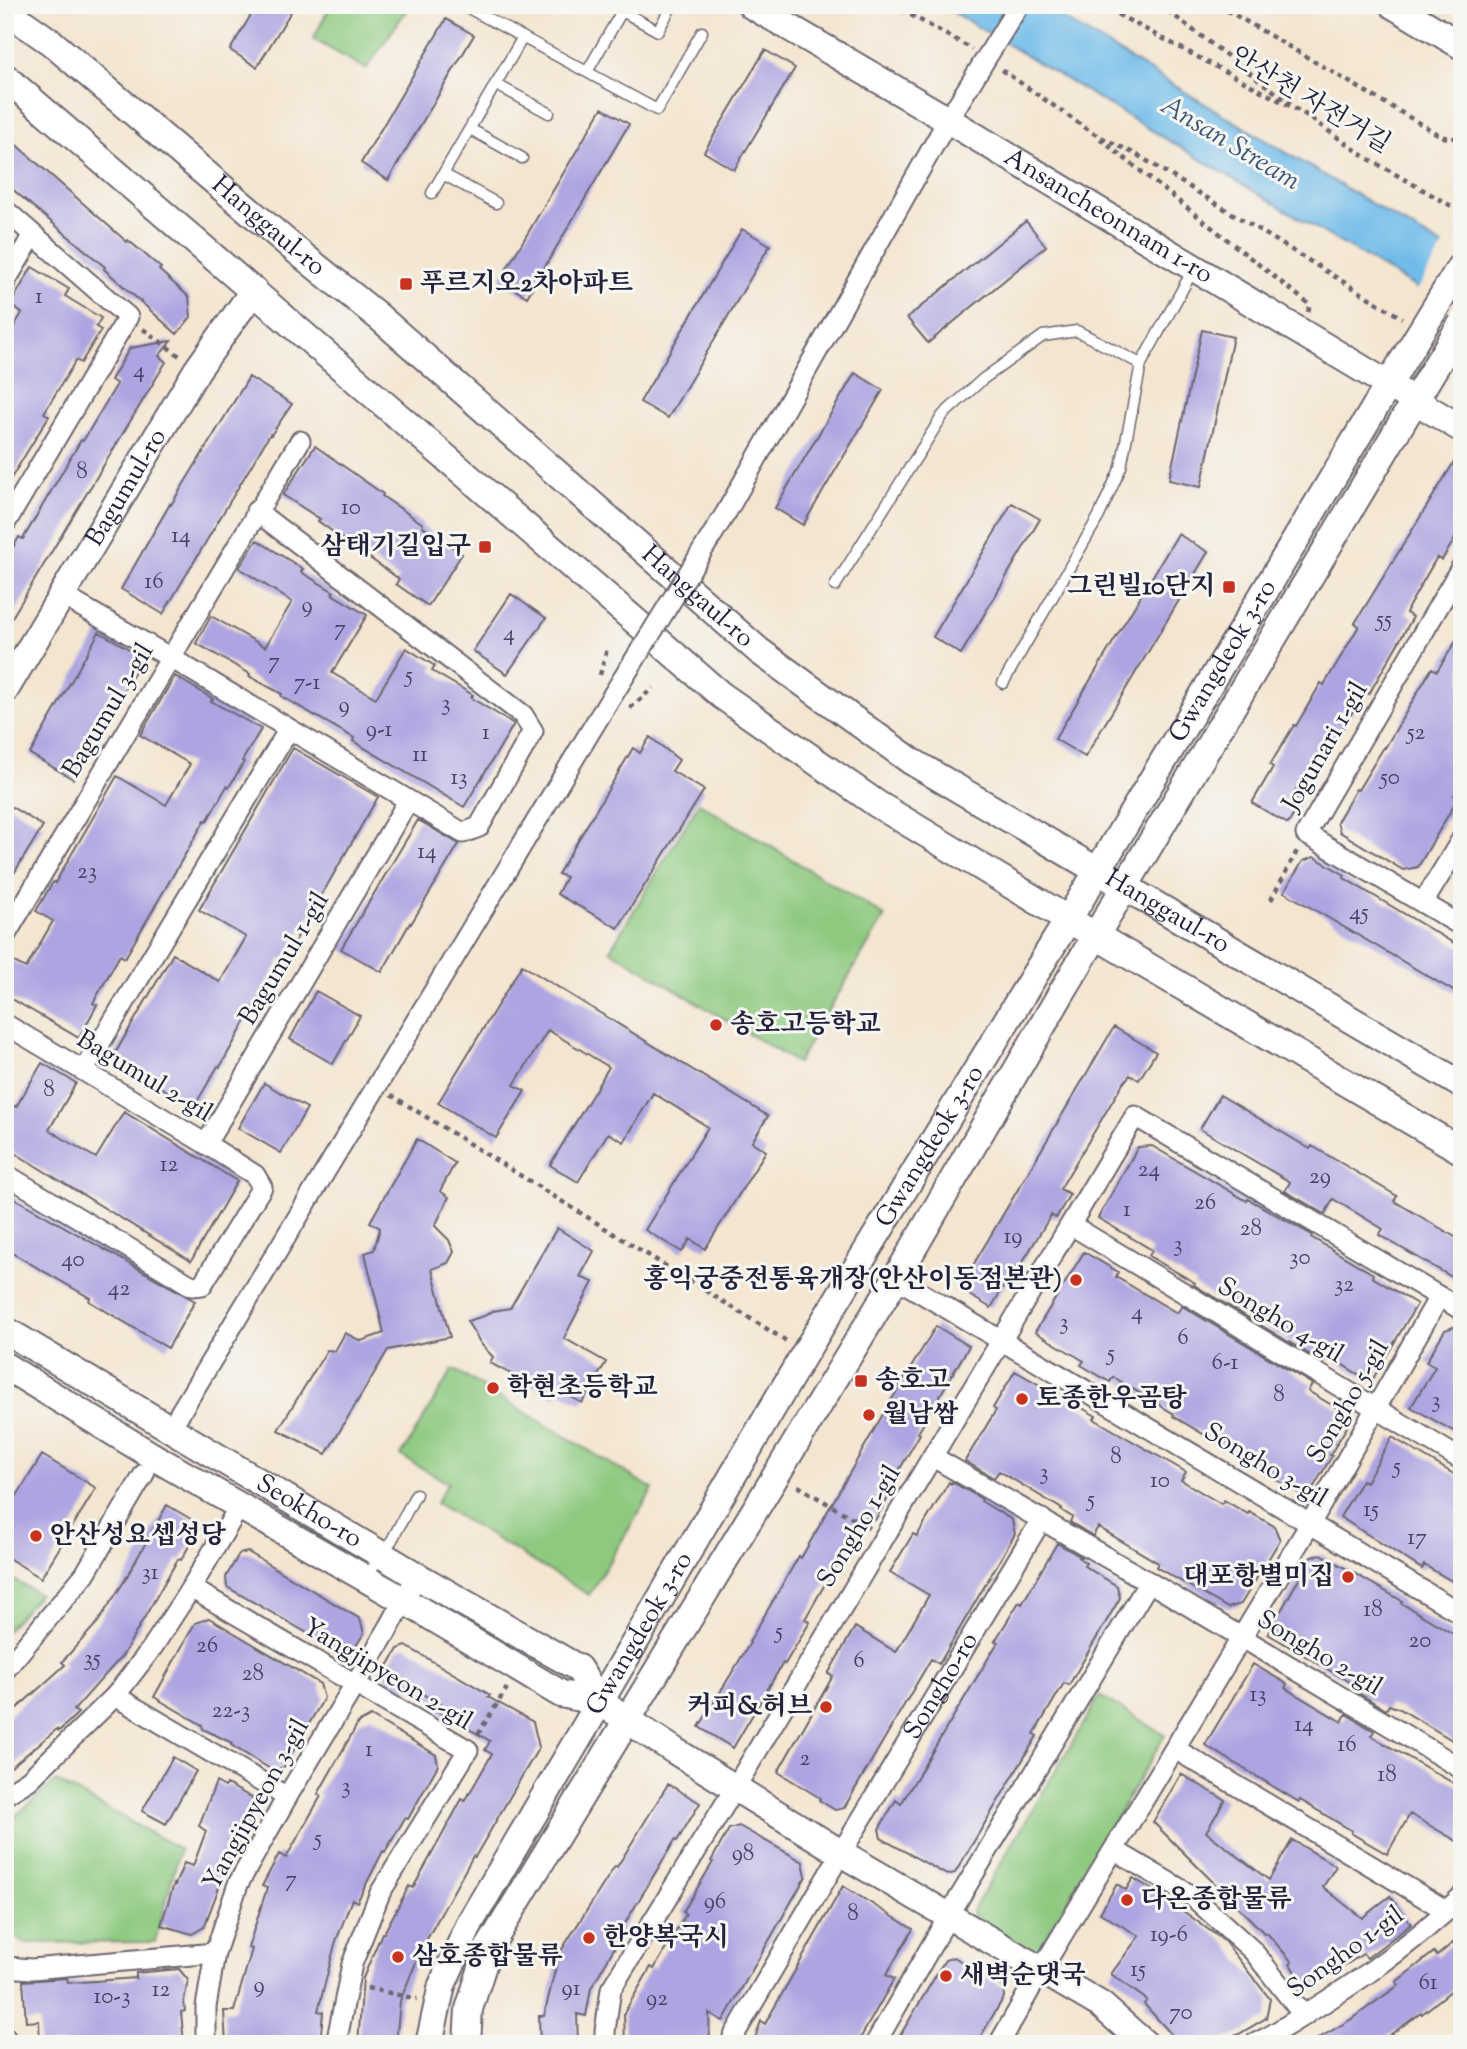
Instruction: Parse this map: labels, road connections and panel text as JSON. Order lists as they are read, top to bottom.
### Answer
{
  "streets": {
    "main road": [
      "Ansancheonnam 1-ro",
      "Hanggaul-ro",
      "Bagumul-ro",
      "Gwangdeok 3-ro",
      "Seokho-ro"
    ],
    "street": [
      "Bagumul 3-gil",
      "Jogunari 1-gil",
      "Bagumul 1-gil",
      "Bagumul 2-gil",
      "Songho 4-gil",
      "Songho 5-gil",
      "Songho 3-gil",
      "Songho 1-gil",
      "Songho 2-gil",
      "Yangjipyeon 2-gil",
      "Songho-ro",
      "Yangjipyeon 3-gil"
    ],
    "path": ["안산천 자전거길"]
  },
  "crossings": [
    ["Ansancheonnam 1-ro", "Gwangdeok 3-ro"],
    ["Hanggaul-ro", "Gwangdeok 3-ro"],
    ["Gwangdeok 3-ro", "Songho 3-gil"],
    ["Gwangdeok 3-ro", "Seokho-ro"],
    ["Bagumul 1-gil", "Bagumul 2-gil"],
    ["Songho 4-gil", "Songho 5-gil"],
    ["Songho 4-gil", "Songho 1-gil"],
    ["Songho 5-gil", "Songho 3-gil"],
    ["Songho 5-gil", "Songho 1-gil"],
    ["Songho 5-gil", "Songho 2-gil"],
    ["Songho 3-gil", "Songho 1-gil"],
    ["Seokho-ro", "Yangjipyeon 3-gil"],
    ["Songho 1-gil", "Songho 2-gil"],
    ["Songho 2-gil", "Songho-ro"],
    ["Yangjipyeon 2-gil", "Yangjipyeon 3-gil"]
  ],
  "water": ["Ansan Stream"],
  "places": {
    "transit": [
      "푸르지오2차아파트",
      "삼태기길입구",
      "그린빌10단지",
      "송호고"
    ],
    "other": [
      "송호고등학교",
      "홍익궁중전통육개장(안산이동점본관)",
      "학현초등학교",
      "토종한우곰탕",
      "월남쌈",
      "안산성요셉성당",
      "대포항별미집",
      "커피&허브",
      "다온종합물류",
      "한양복국시",
      "삼호종합물류",
      "새벽순댓국"
    ]
  },
  "house_numbers": [
    "1",
    "4",
    "8",
    "10",
    "14",
    "16",
    "9",
    "55",
    "7",
    "4",
    "7",
    "5",
    "7-1",
    "3",
    "9",
    "9-1",
    "1",
    "52",
    "11",
    "13",
    "50",
    "14",
    "23",
    "45",
    "8",
    "12",
    "24",
    "29",
    "26",
    "1",
    "28",
    "19",
    "3",
    "30",
    "40",
    "32",
    "42",
    "4",
    "3",
    "6",
    "5",
    "6-1",
    "8",
    "3",
    "8",
    "5",
    "3",
    "10",
    "5",
    "15",
    "17",
    "31",
    "18",
    "5",
    "20",
    "26",
    "35",
    "6",
    "28",
    "13",
    "22-3",
    "14",
    "16",
    "1",
    "2",
    "18",
    "3",
    "5",
    "98",
    "7",
    "96",
    "8",
    "19-6",
    "15",
    "61",
    "9",
    "91",
    "12",
    "10-3",
    "92",
    "70"
  ]
}
